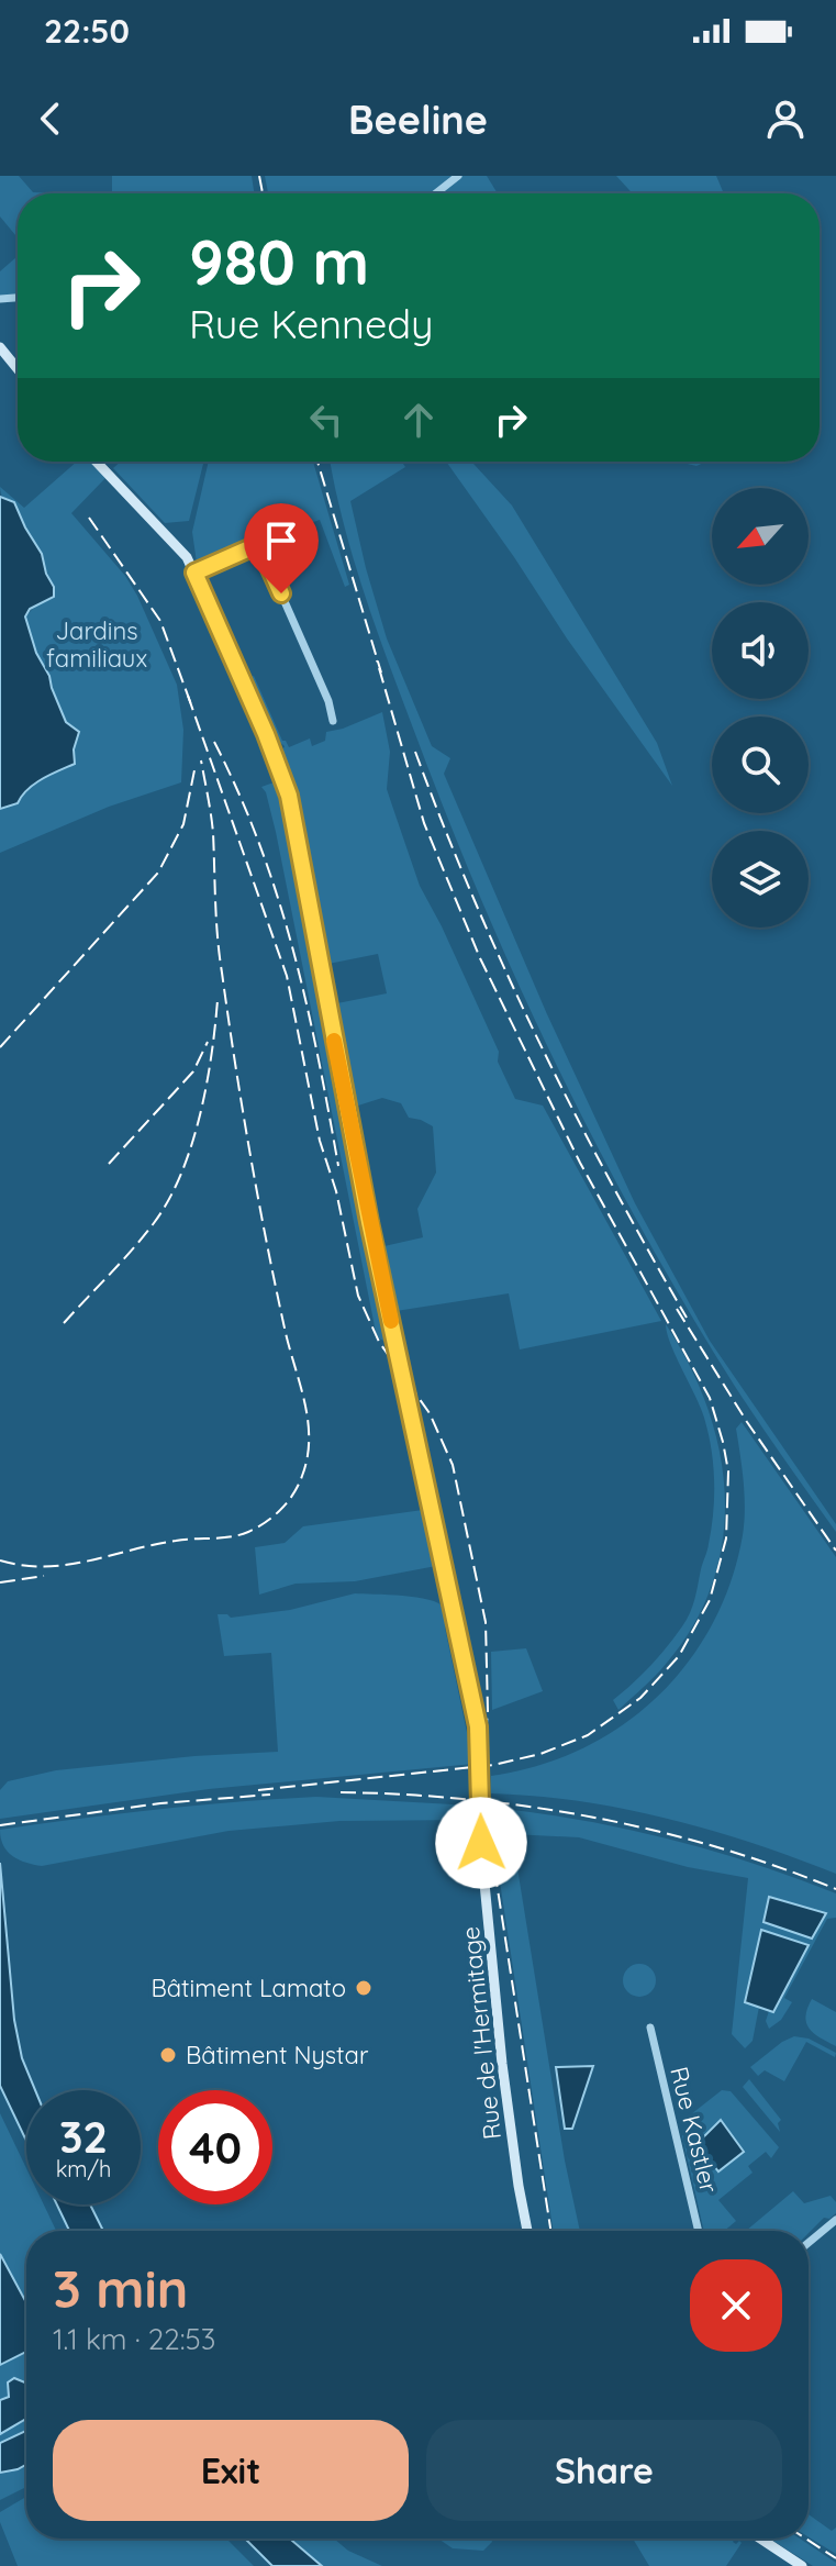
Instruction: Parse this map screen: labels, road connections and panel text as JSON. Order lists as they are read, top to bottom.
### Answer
{
  "streets": {
    "street": ["Rue de l'Hermitage", "Rue Kastler"]
  },
  "parks": ["Jardins familiaux"],
  "places": ["Bâtiment Lamato", "Bâtiment Nystar"],
  "north": "bottom left",
  "page": {
    "status": "22:50",
    "header": "Beeline",
    "turn": ["980 m", "Rue Kennedy"],
    "speed": "32 km/h",
    "limit": "40",
    "heading": ["3 min", "1.1 km · 22:53"],
    "buttons": ["Exit", "Share"]
  }
}
